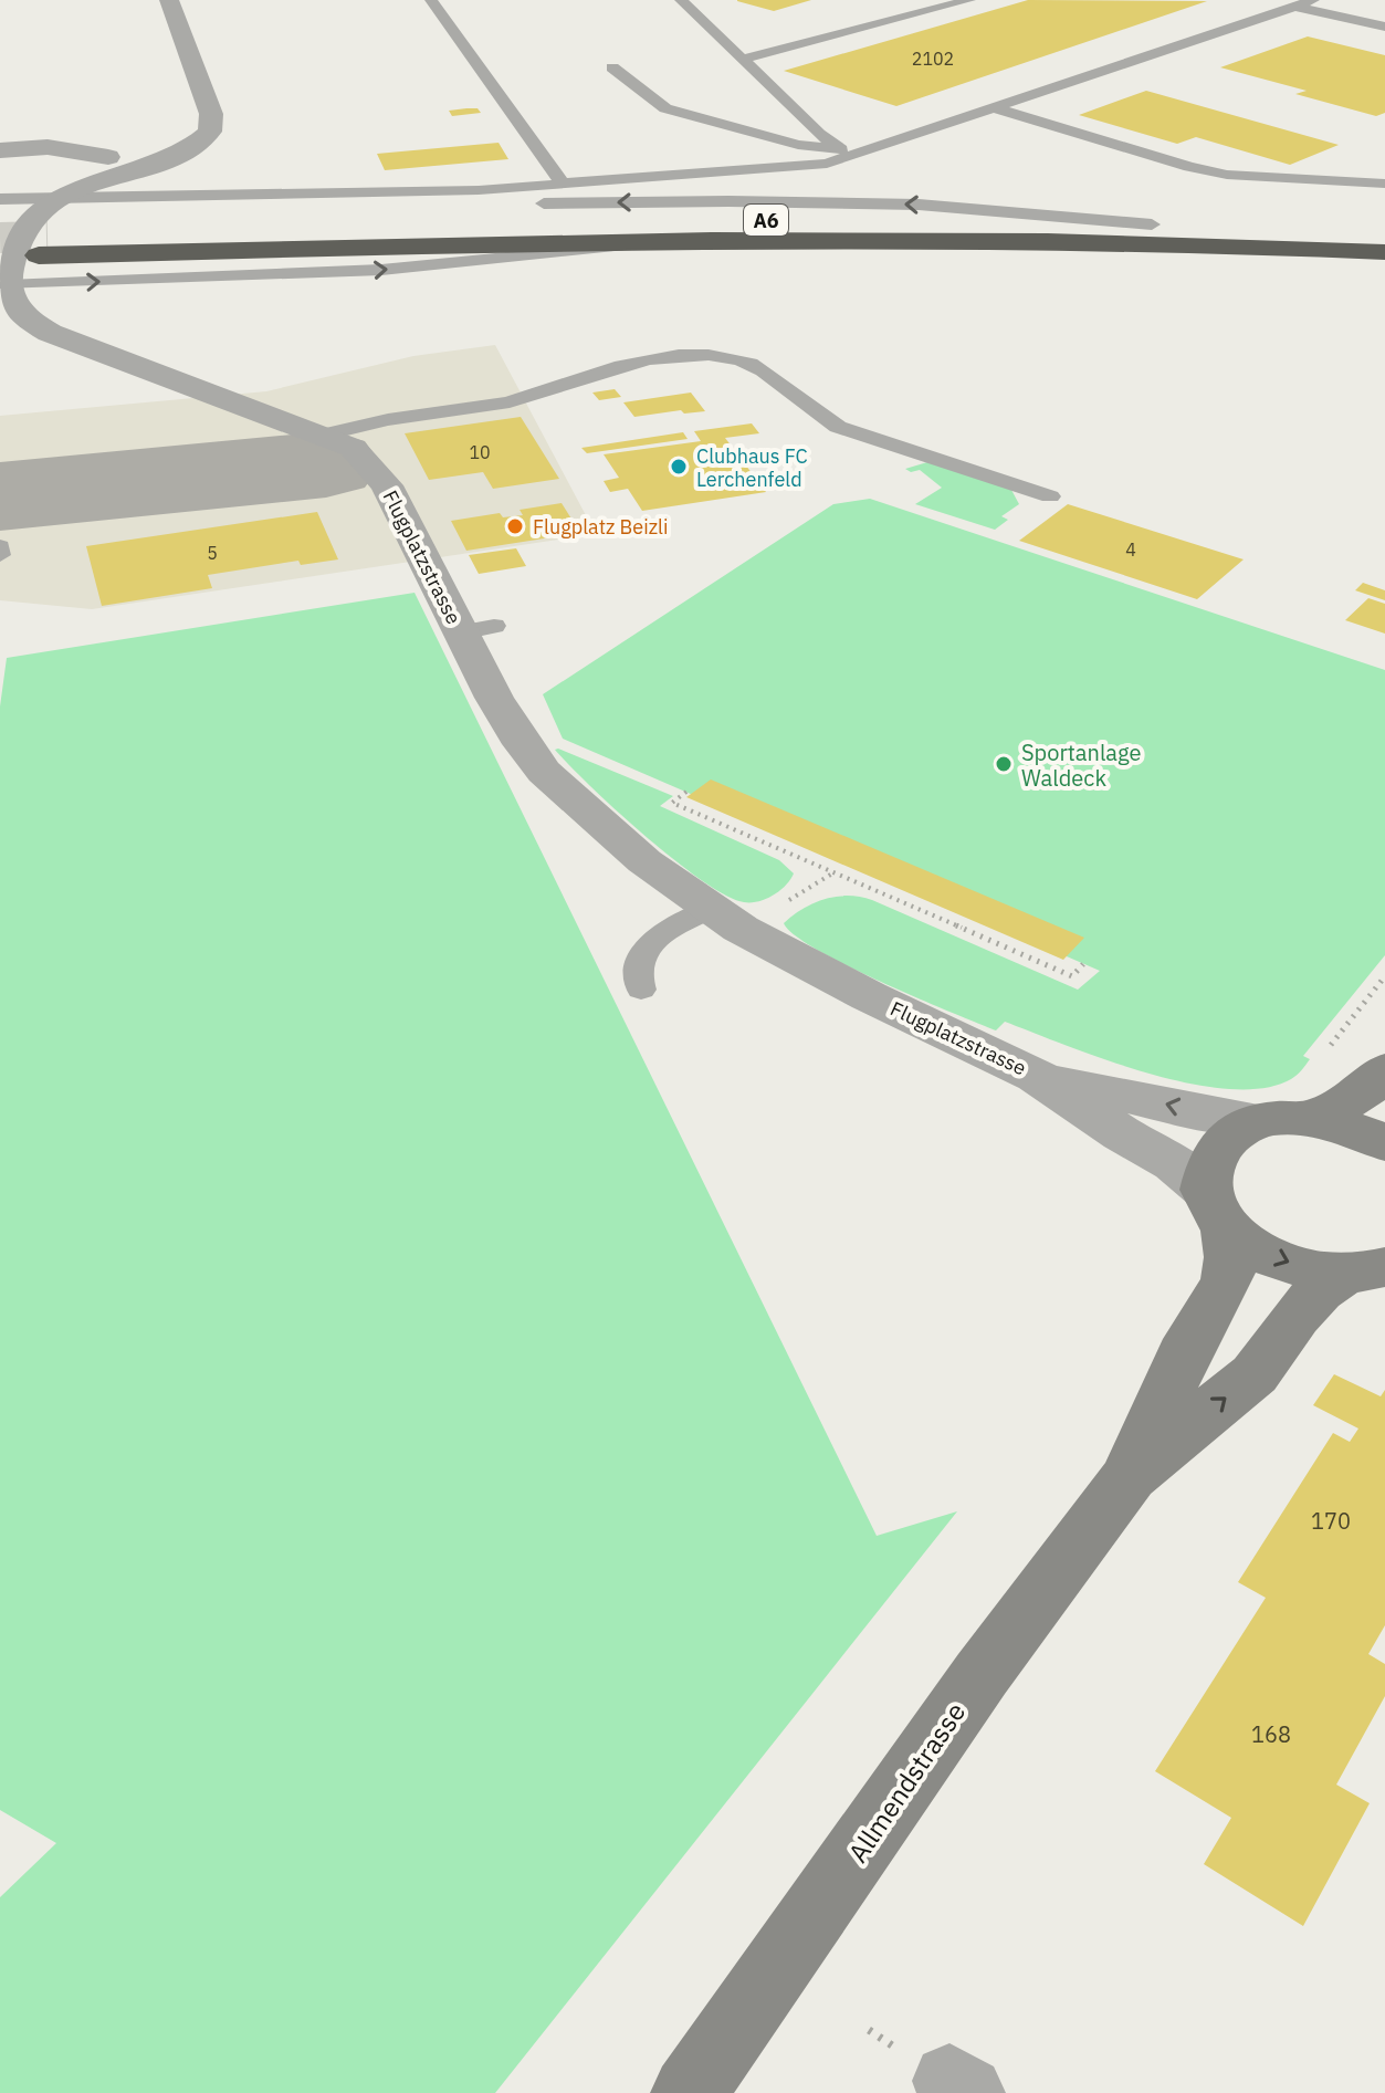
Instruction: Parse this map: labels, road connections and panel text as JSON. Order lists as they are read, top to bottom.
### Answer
{
  "streets": {
    "highway": ["A6"],
    "main road": ["Allmendstrasse"],
    "street": ["Flugplatzstrasse"]
  },
  "crossings": [
    ["Flugplatzstrasse", "Allmendstrasse"]
  ],
  "places": ["Clubhaus FC Lerchenfeld", "Flugplatz Beizli", "Sportanlage Waldeck"],
  "house_numbers": [
    "2102",
    "10",
    "4",
    "5",
    "170",
    "168"
  ]
}
